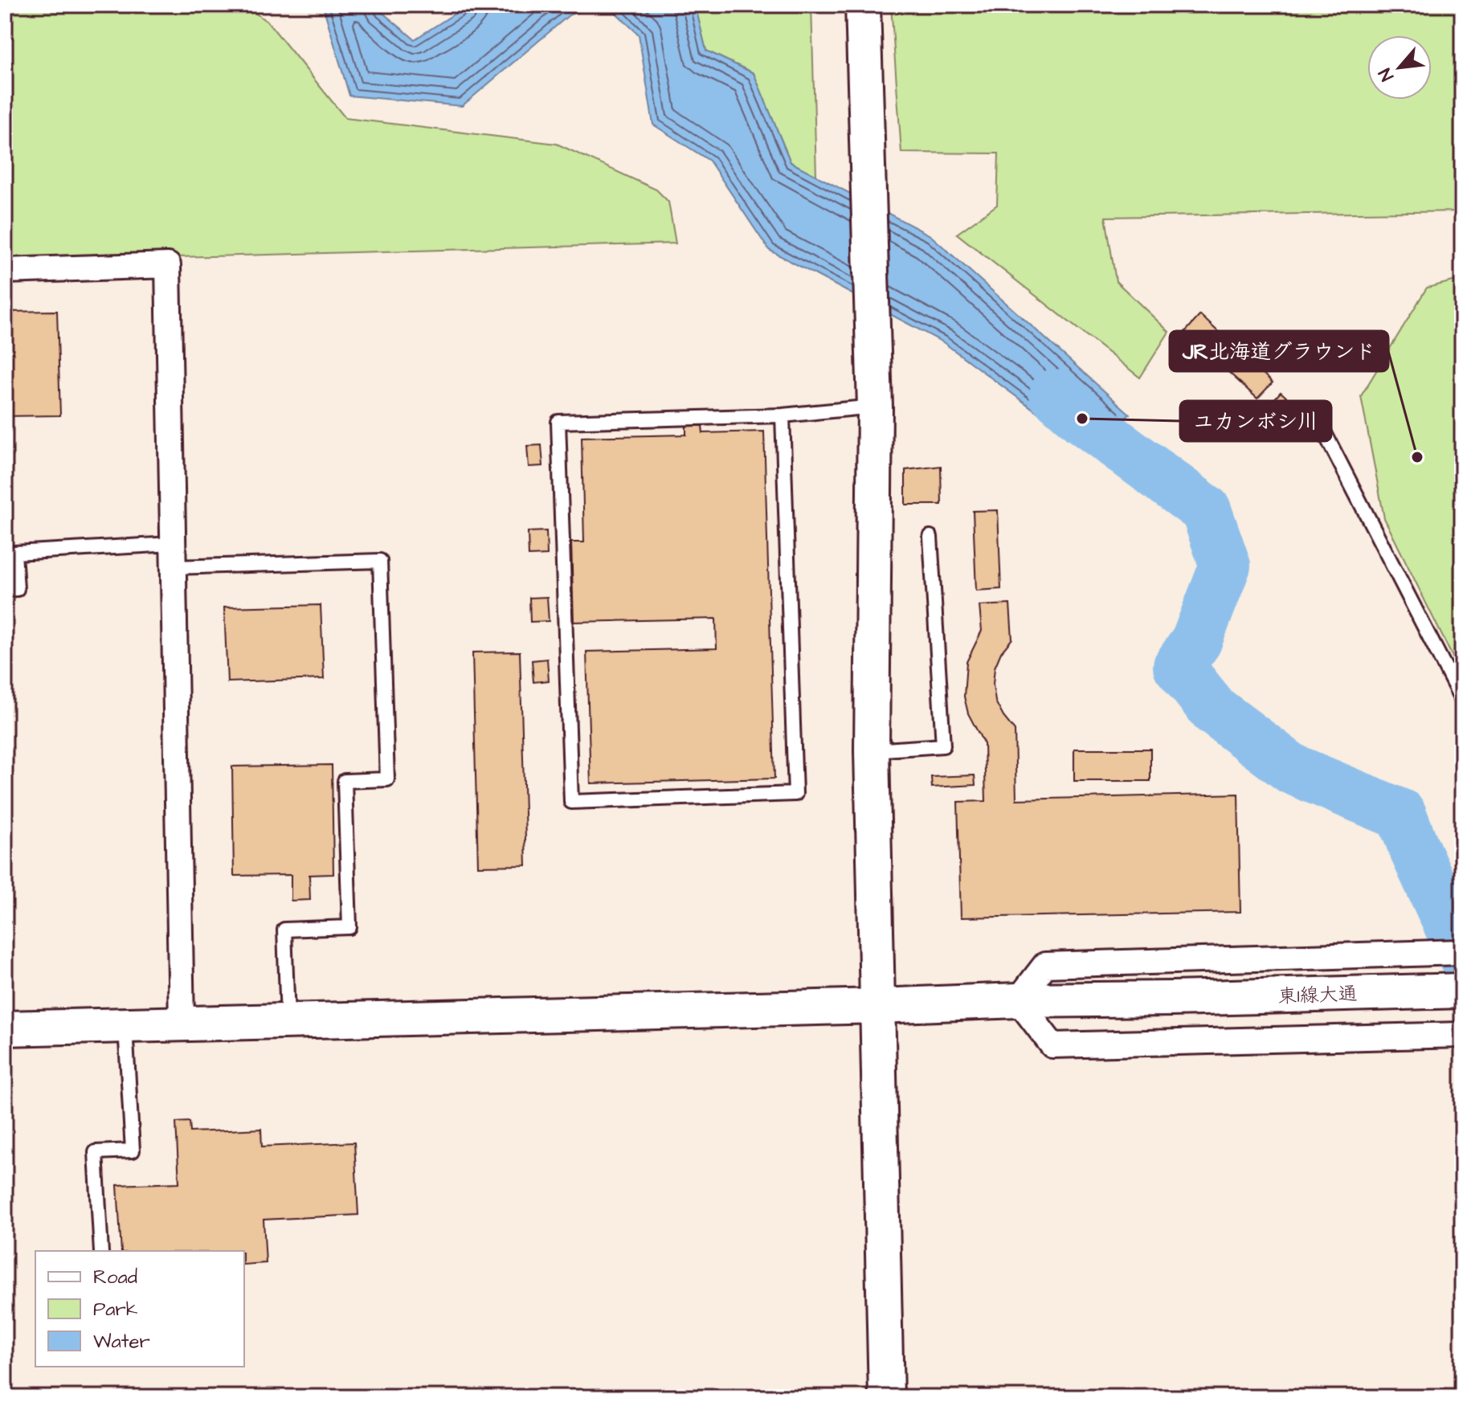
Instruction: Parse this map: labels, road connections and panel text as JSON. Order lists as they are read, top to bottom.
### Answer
{
  "streets": {
    "street": ["東1線大通"]
  },
  "places": ["ユカンボシ川", "JR北海道グラウンド"],
  "legend": ["Road", "Park", "Water"],
  "north": "bottom left"
}
